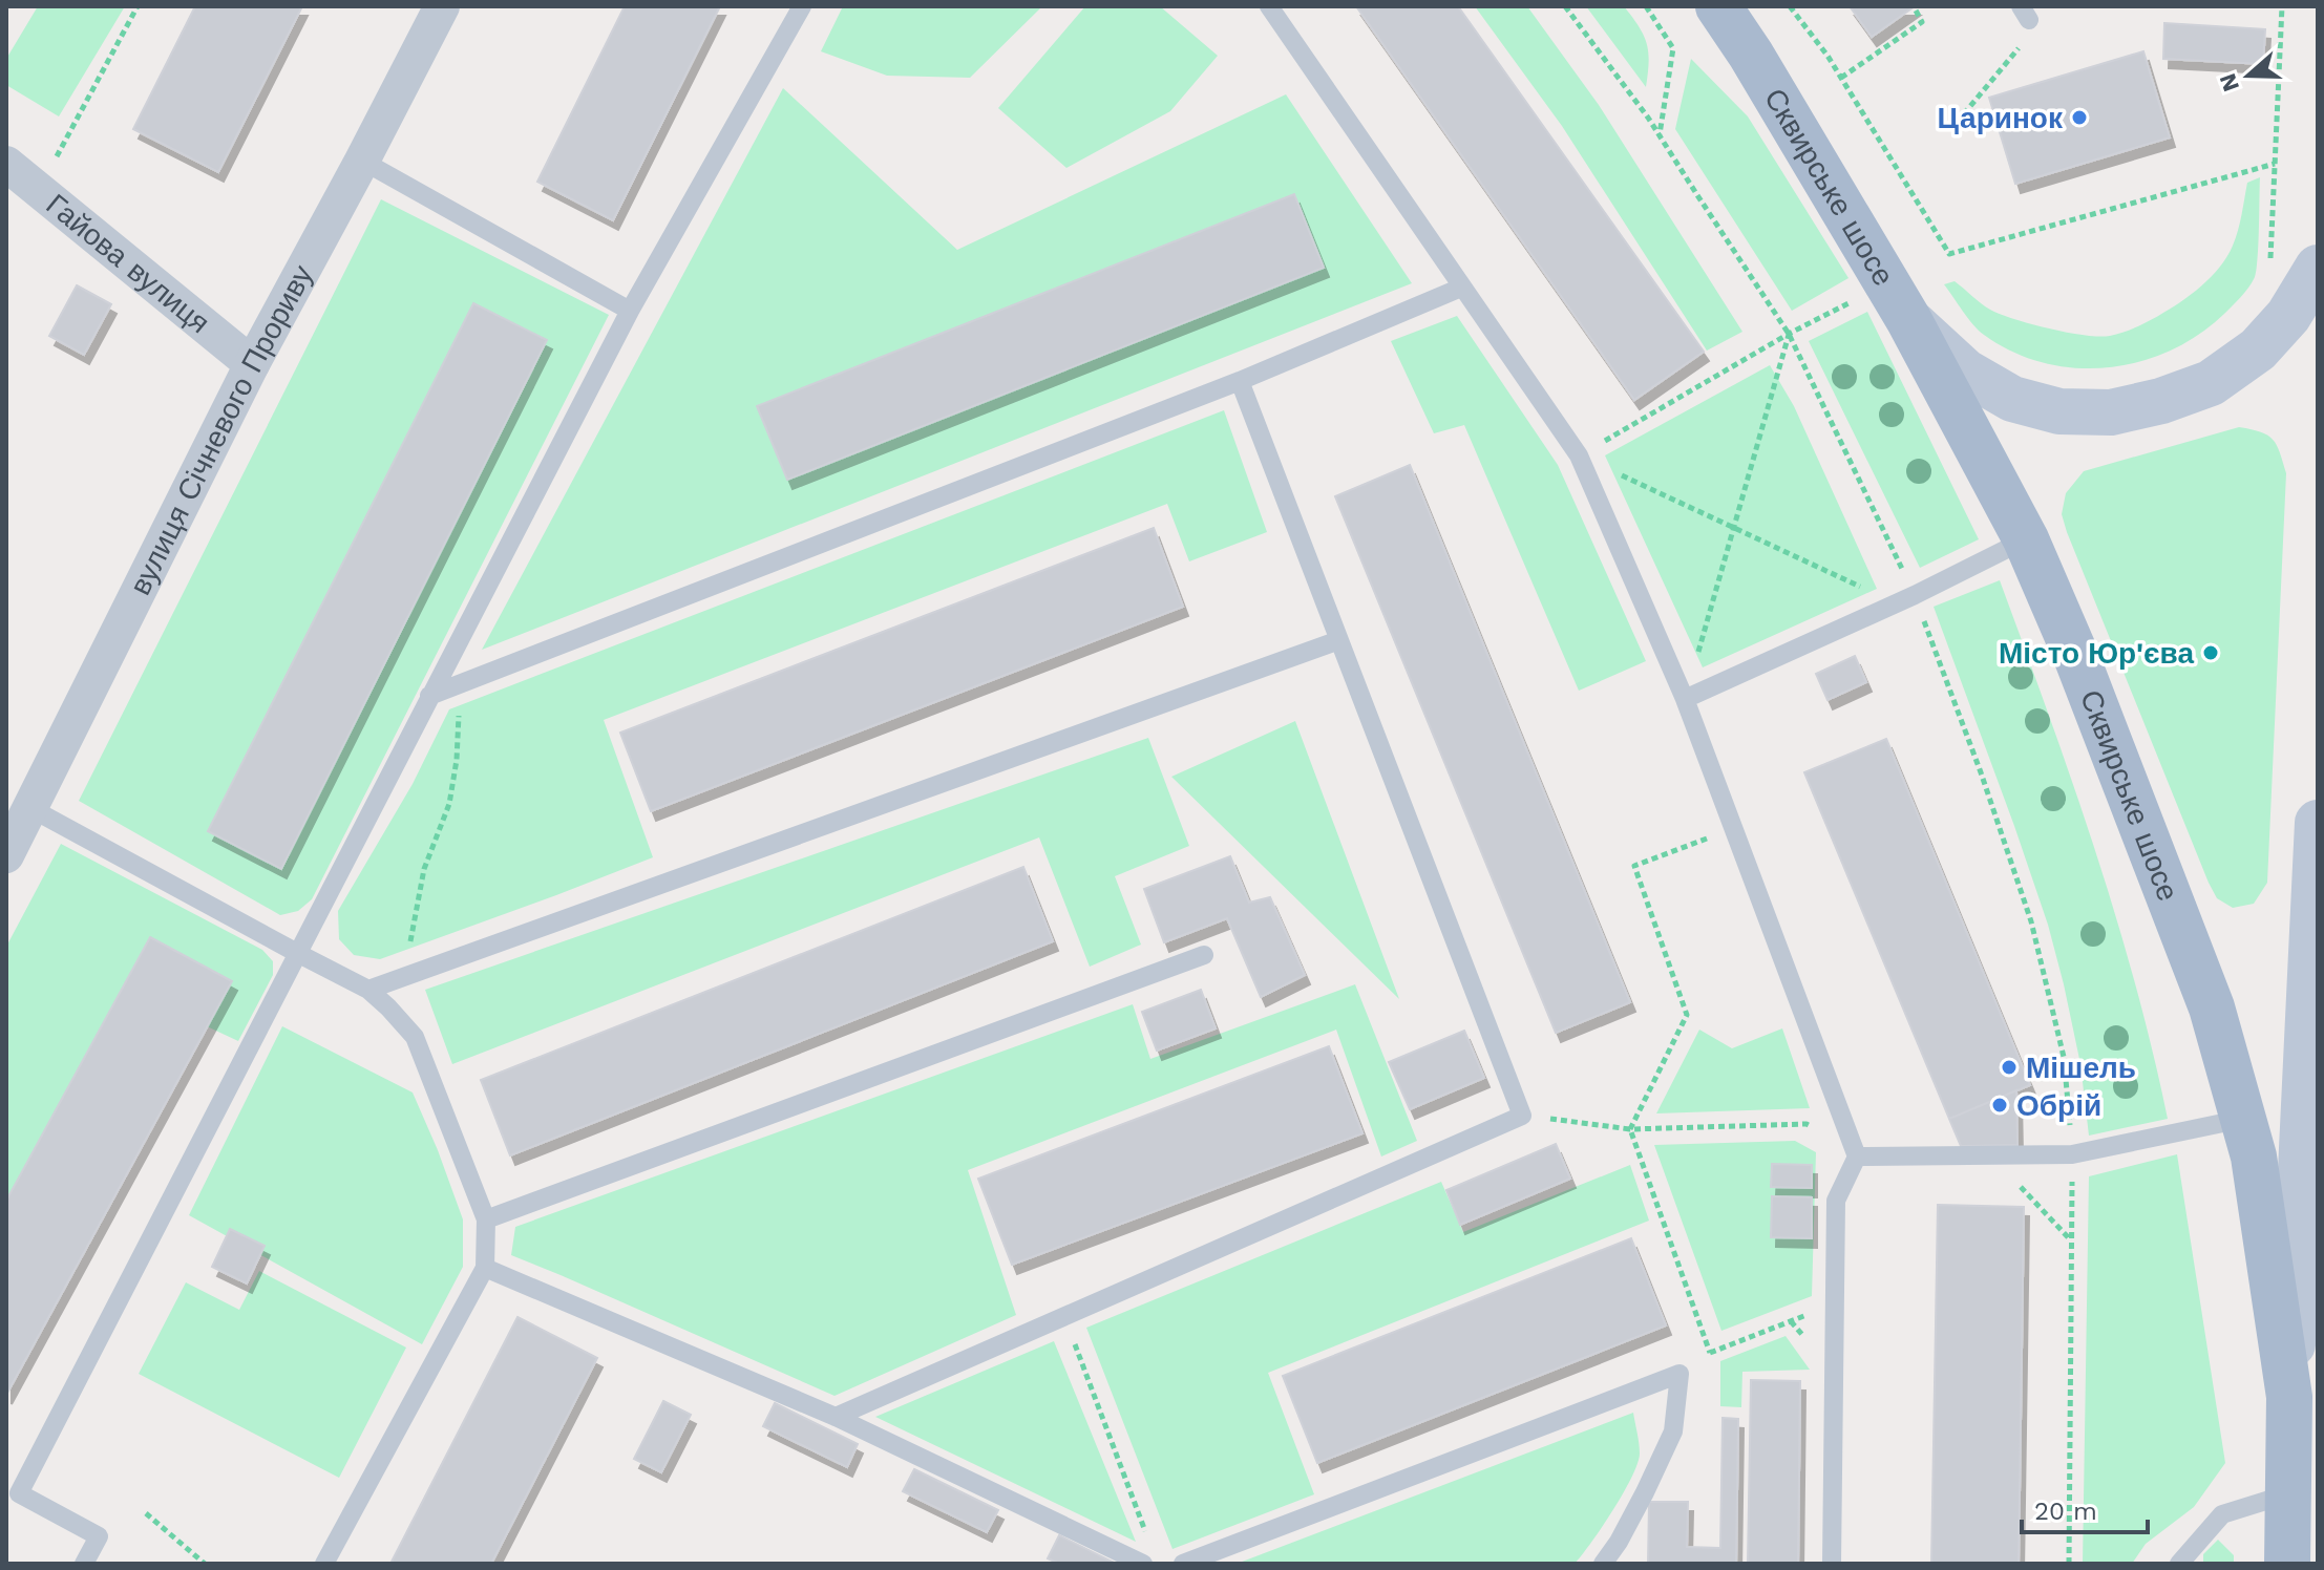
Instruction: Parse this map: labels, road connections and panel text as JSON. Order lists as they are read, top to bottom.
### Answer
{
  "streets": {
    "main road": ["Сквирське шосе"],
    "street": ["Гайова вулиця", "вулиця Січневого Прориву"]
  },
  "crossings": [
    ["Гайова вулиця", "вулиця Січневого Прориву"]
  ],
  "places": [
    "Царинок",
    "Місто Юр'єва",
    "Мішель",
    "Обрій"
  ],
  "scale_bar": "20 m",
  "north": "left"
}
